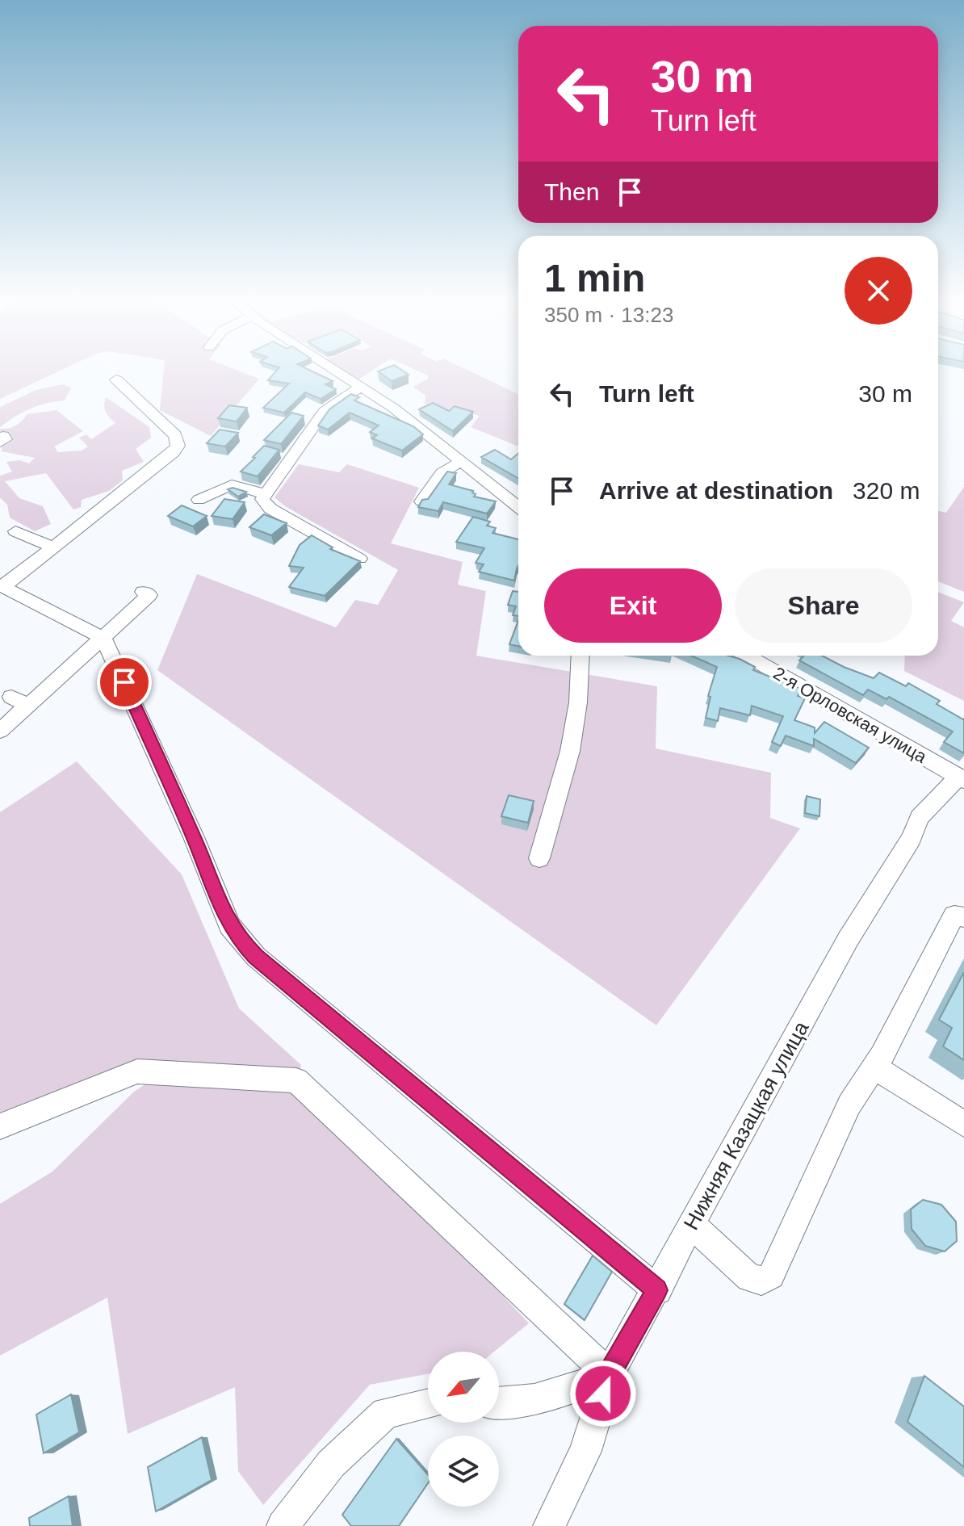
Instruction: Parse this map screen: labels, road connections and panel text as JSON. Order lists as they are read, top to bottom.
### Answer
{
  "streets": {
    "street": ["2-я Орловская улица", "Нижняя Казацкая улица"]
  },
  "crossings": [
    ["2-я Орловская улица", "Нижняя Казацкая улица"]
  ],
  "north": "bottom left",
  "page": {
    "turn": ["30 m", "Turn left"],
    "then": "Then",
    "heading": ["1 min", "350 m · 13:23"],
    "list": [
      {
        "name": "Turn left",
        "value": "30 m"
      },
      {
        "name": "Arrive at destination",
        "value": "320 m"
      }
    ],
    "buttons": ["Exit", "Share"]
  }
}
